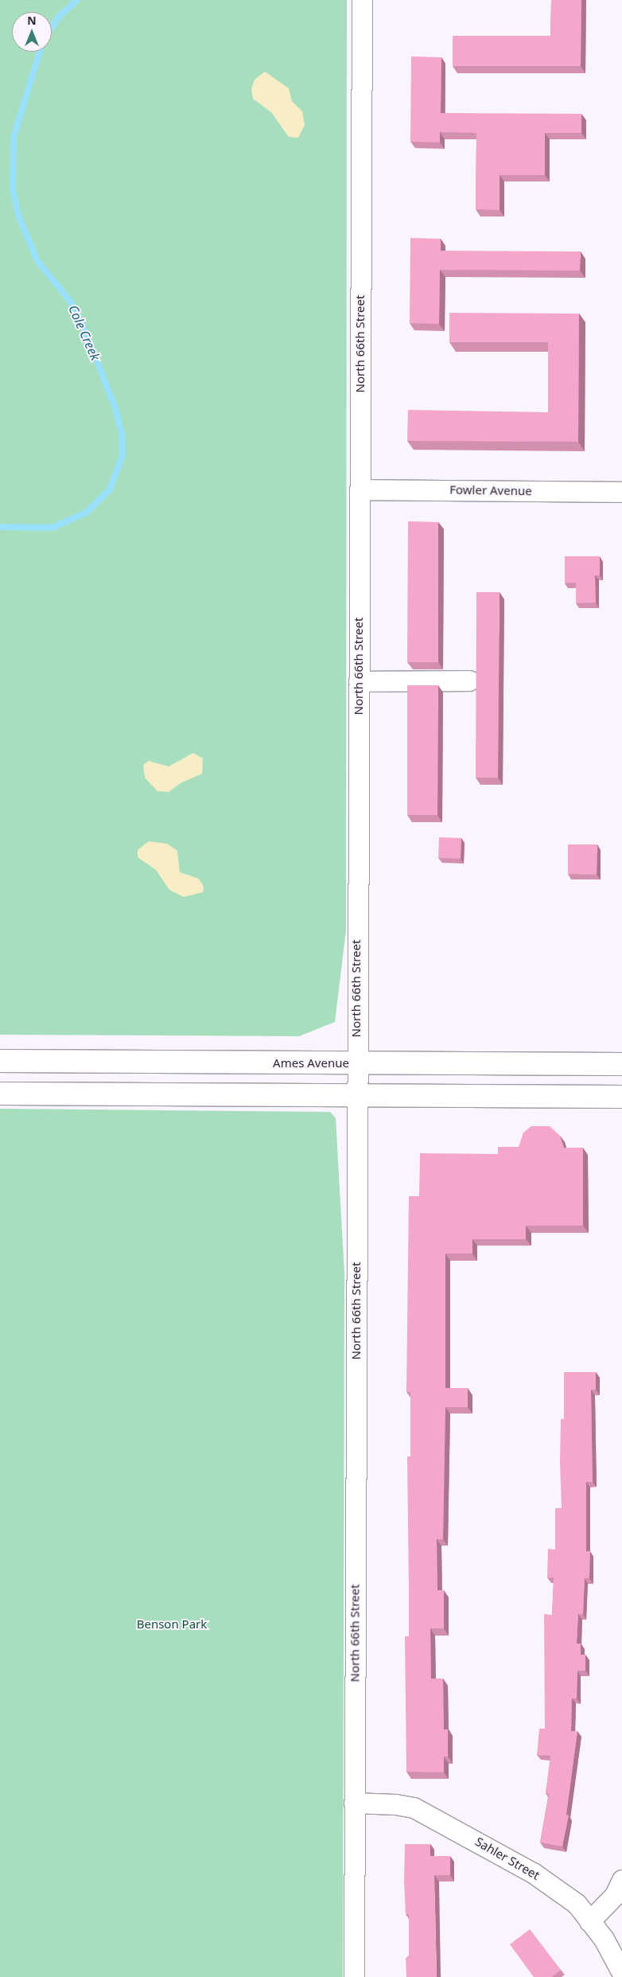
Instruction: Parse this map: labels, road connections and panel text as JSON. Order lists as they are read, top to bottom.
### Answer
{
  "streets": {
    "main road": ["Ames Avenue"],
    "street": ["North 66th Street", "Fowler Avenue", "Sahler Street"]
  },
  "crossings": [
    ["North 66th Street", "Fowler Avenue"],
    ["North 66th Street", "Ames Avenue"],
    ["North 66th Street", "Sahler Street"]
  ],
  "water": ["Cole Creek"],
  "parks": ["Benson Park"],
  "north": "top"
}
